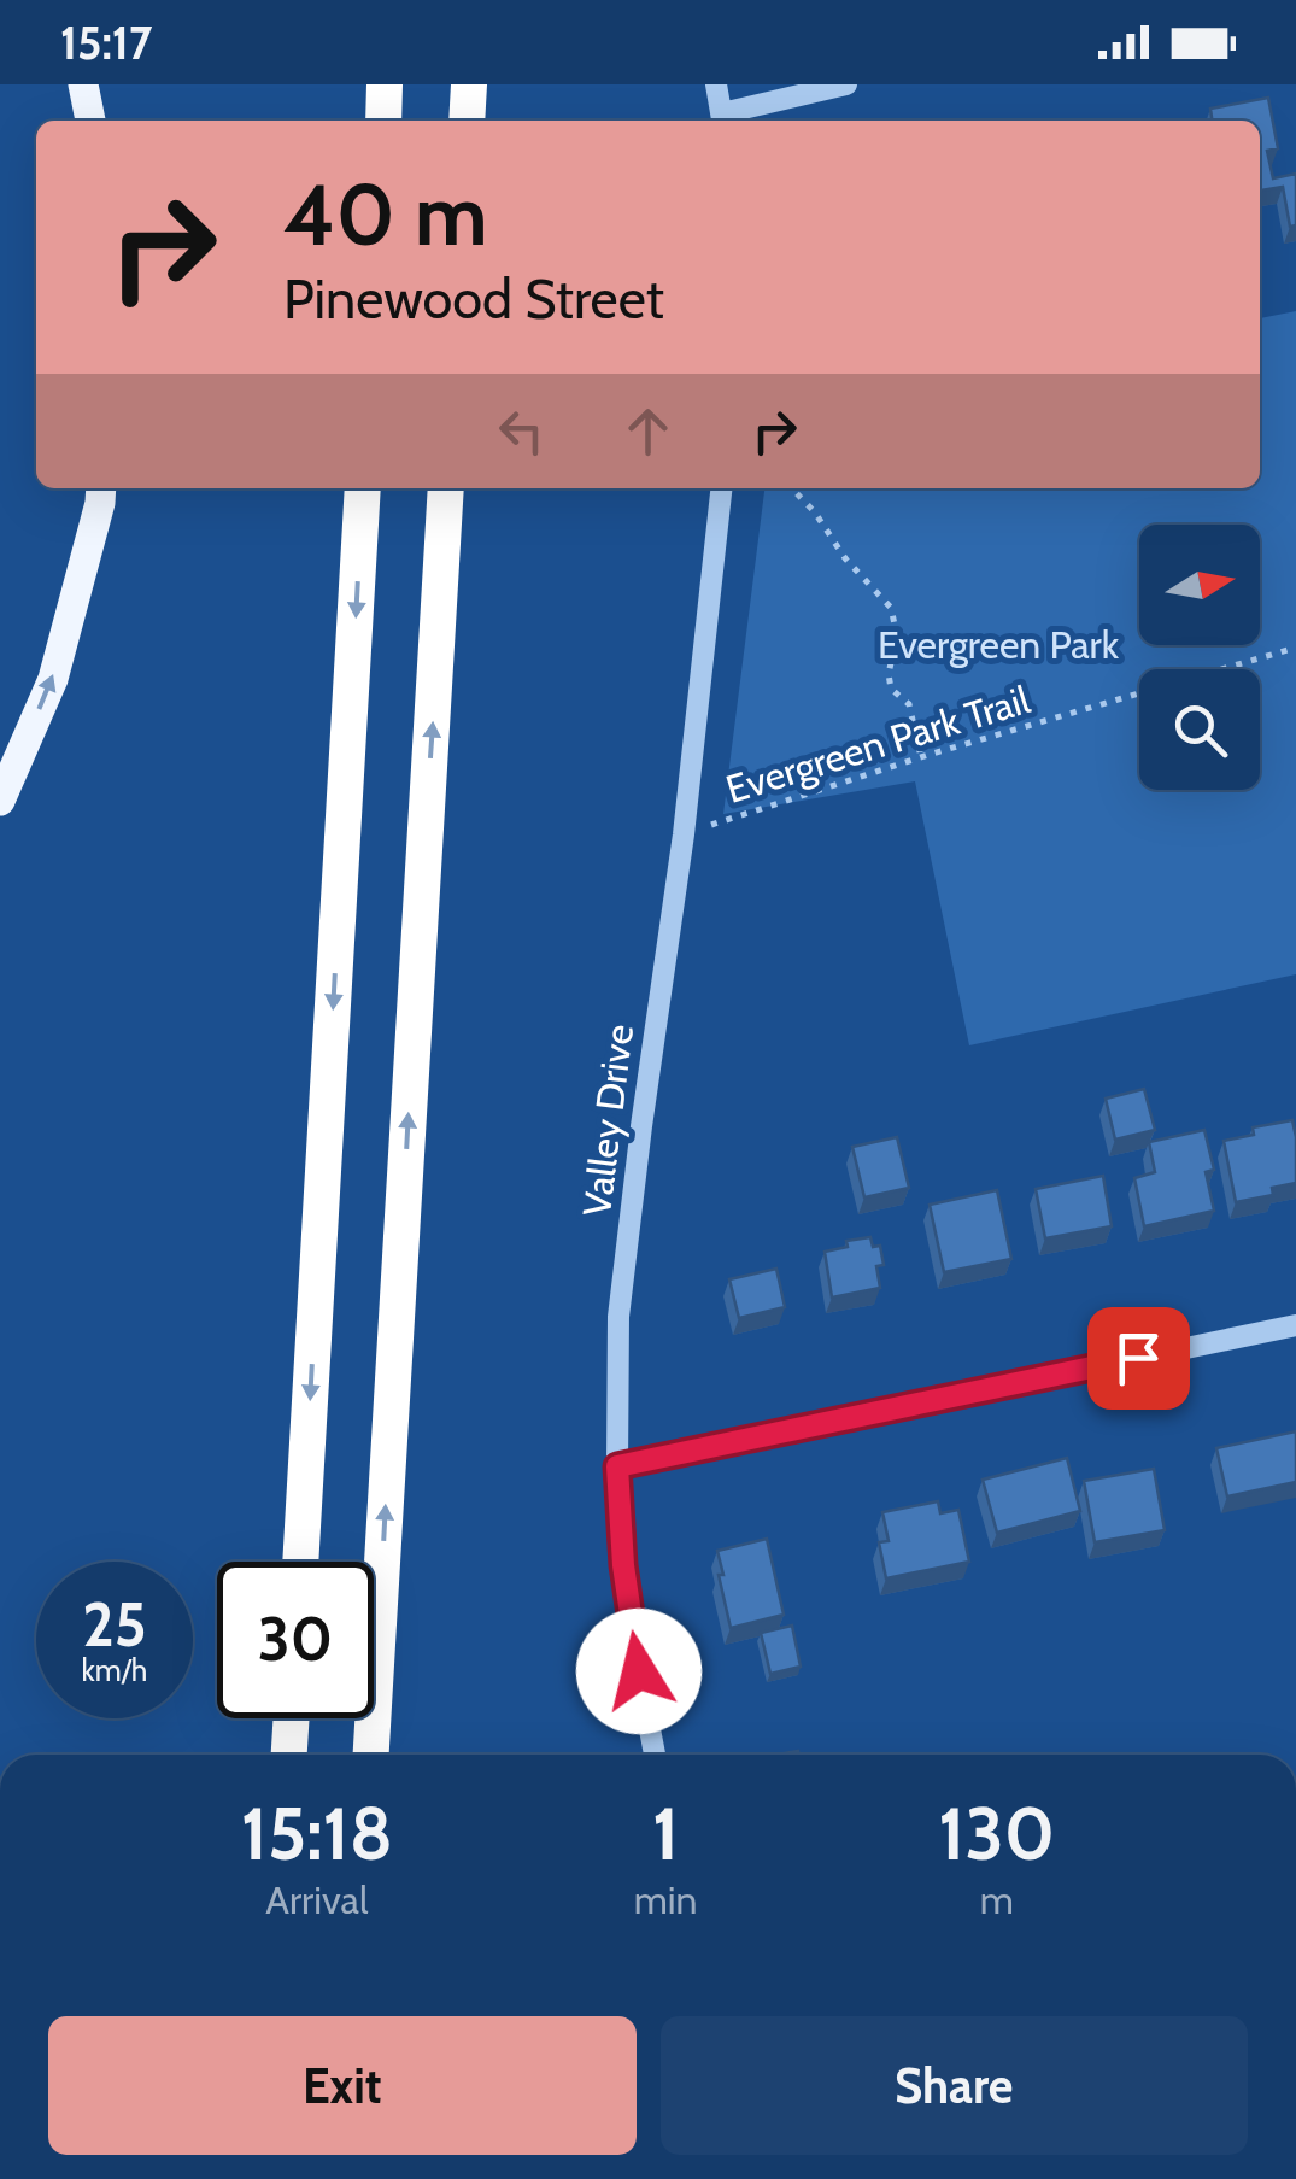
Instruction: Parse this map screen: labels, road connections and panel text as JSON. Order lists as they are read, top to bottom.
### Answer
{
  "streets": {
    "street": ["Valley Drive"],
    "path": ["Evergreen Park Trail"]
  },
  "crossings": [
    ["Evergreen Park Trail", "Valley Drive"]
  ],
  "parks": ["Evergreen Park"],
  "north": "right",
  "page": {
    "status": "15:17",
    "turn": ["40 m", "Pinewood Street"],
    "speed": "25 km/h",
    "limit": "30",
    "eta": [
      "15:18",
      "Arrival",
      "1",
      "min",
      "130",
      "m"
    ],
    "buttons": ["Exit", "Share"]
  }
}
